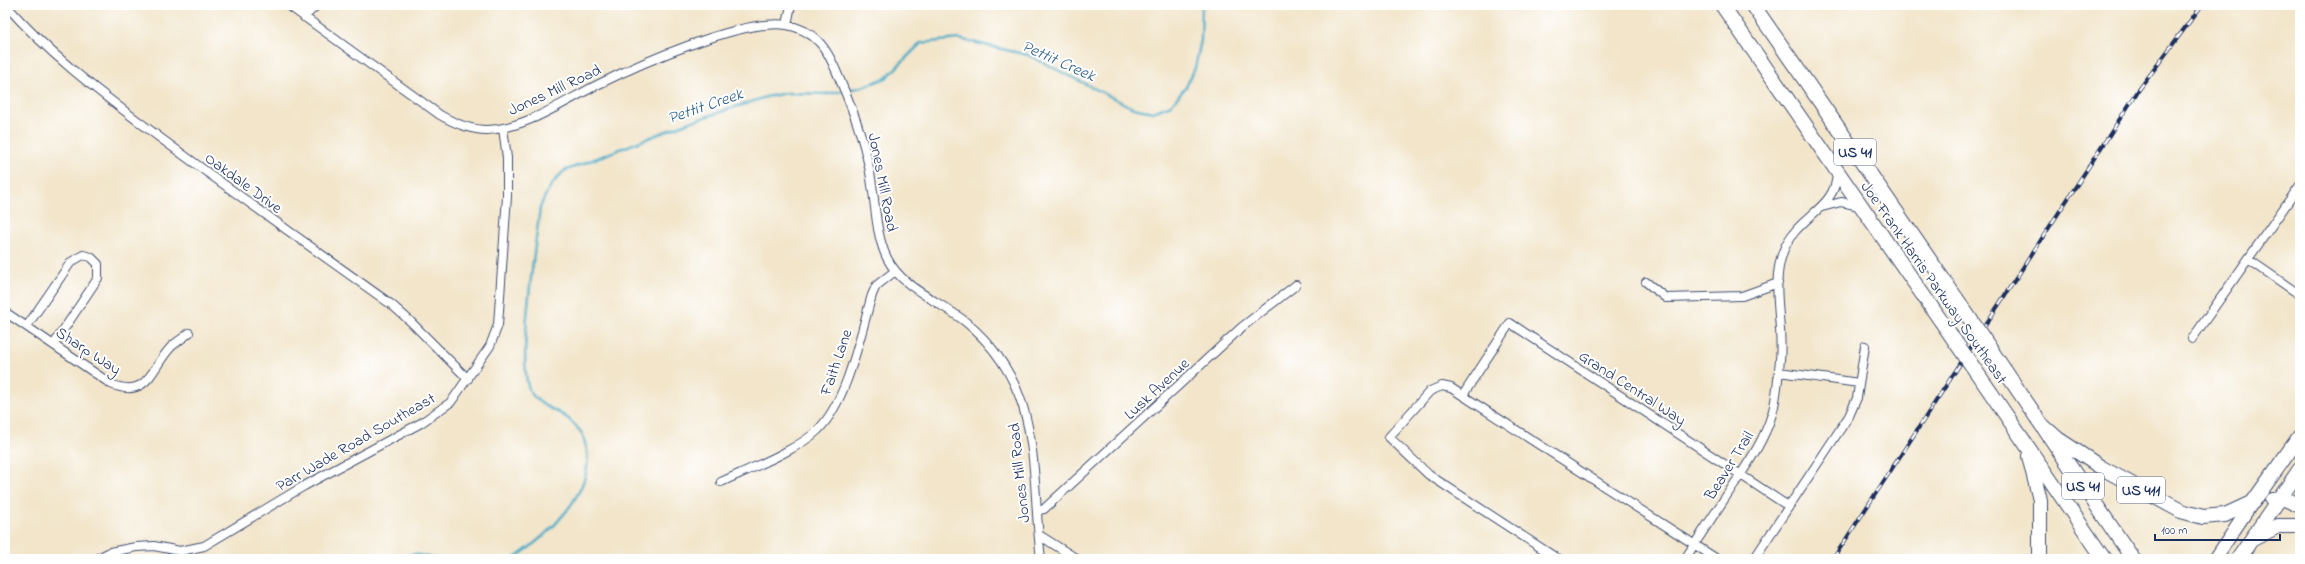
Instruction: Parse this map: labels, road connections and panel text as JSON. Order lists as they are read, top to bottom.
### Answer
{
  "streets": {
    "highway": ["US 41", "Joe Frank Harris Parkway Southeast", "US 411"],
    "street": [
      "Jones Mill Road",
      "Oakdale Drive",
      "Sharp Way",
      "Faith Lane",
      "Grand Central Way",
      "Lusk Avenue",
      "Parr Wade Road Southeast",
      "Beaver Trail"
    ]
  },
  "crossings": [
    ["Jones Mill Road", "Faith Lane"],
    ["Jones Mill Road", "Lusk Avenue"],
    ["Jones Mill Road", "Parr Wade Road Southeast"],
    ["Oakdale Drive", "Parr Wade Road Southeast"],
    ["Joe Frank Harris Parkway Southeast", "Beaver Trail"],
    ["Joe Frank Harris Parkway Southeast", "US 411"],
    ["Grand Central Way", "Beaver Trail"]
  ],
  "water": ["Pettit Creek"],
  "scale_bar": "100 m"
}
